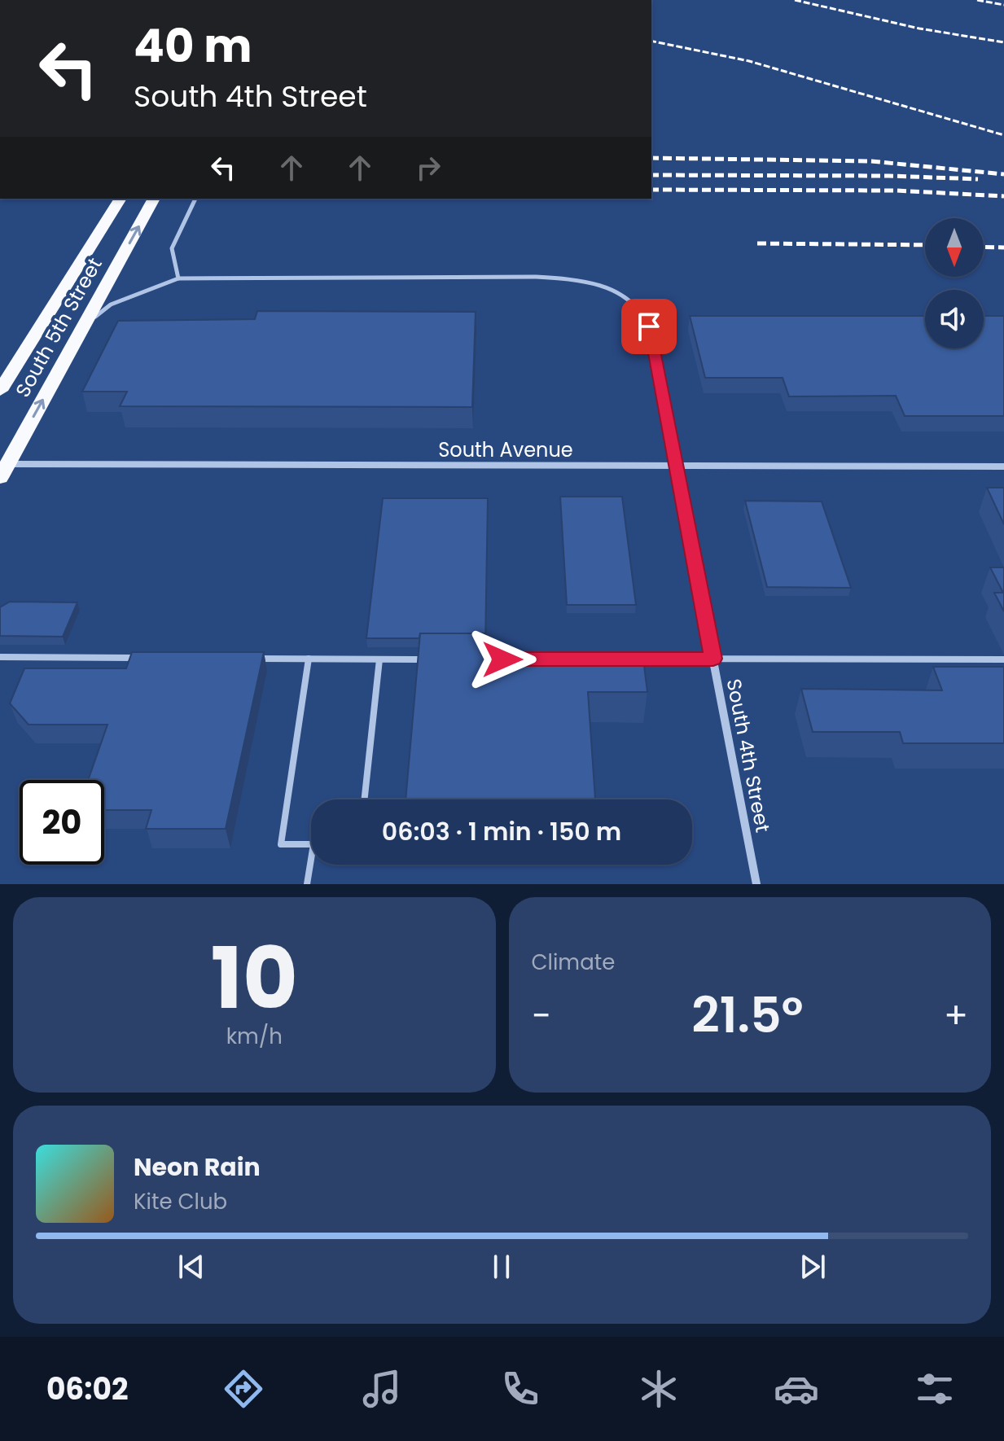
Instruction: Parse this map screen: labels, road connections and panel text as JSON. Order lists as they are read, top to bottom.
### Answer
{
  "streets": {
    "highway": ["South 5th Street"],
    "street": ["South Avenue", "South 4th Street"]
  },
  "crossings": [
    ["South 5th Street", "South Avenue"],
    ["South Avenue", "South 4th Street"]
  ],
  "north": "bottom",
  "page": {
    "turn": ["40 m", "South 4th Street"],
    "limit": "20",
    "trip": "06:03 · 1 min · 150 m",
    "tile": [
      ["10", "km/h"],
      "Climate"
    ],
    "heat": ["−", "21.5°", "+"],
    "song": ["Neon Rain", "Kite Club"],
    "tabs": "06:02"
  }
}
